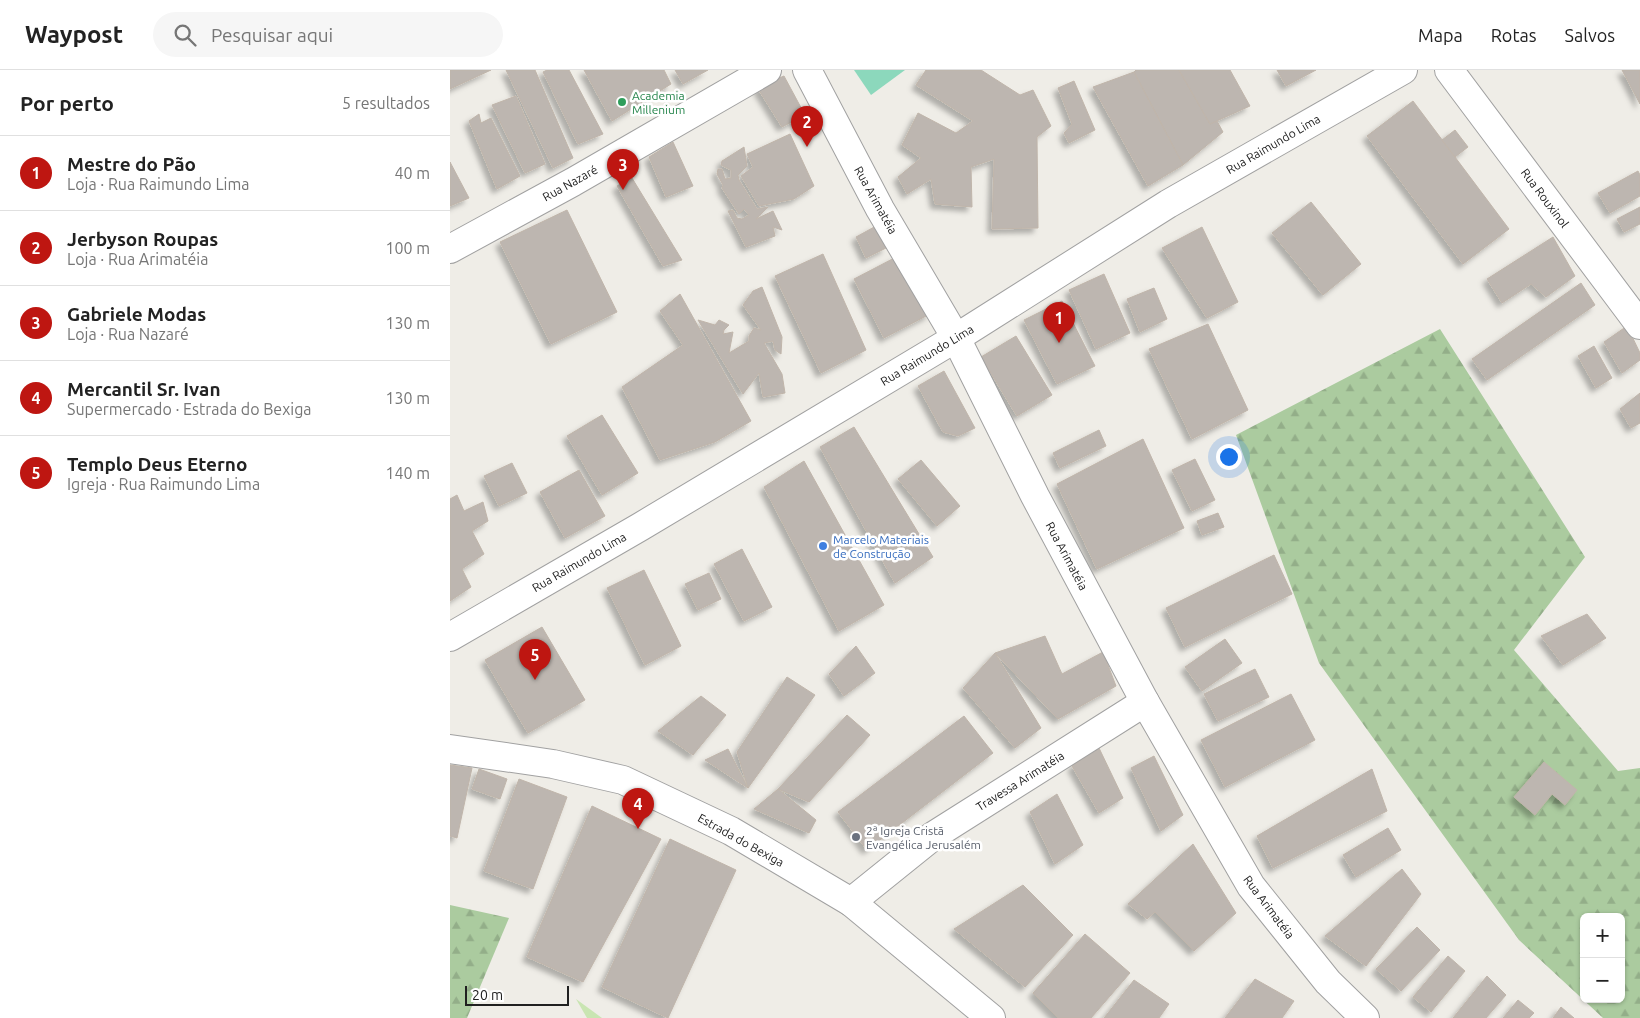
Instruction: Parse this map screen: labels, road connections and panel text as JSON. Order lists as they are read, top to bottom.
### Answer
{
  "streets": {
    "street": [
      "Rua Raimundo Lima",
      "Rua Nazaré",
      "Rua Rouxinol",
      "Rua Arimatéia",
      "Travessa Arimatéia",
      "Estrada do Bexiga"
    ]
  },
  "crossings": [
    ["Rua Raimundo Lima", "Rua Arimatéia"],
    ["Rua Arimatéia", "Travessa Arimatéia"],
    ["Travessa Arimatéia", "Estrada do Bexiga"]
  ],
  "places": ["Academia Millenium", "Marcelo Materiais de Construção", "2ª Igreja Cristã Evangélica Jerusalém"],
  "scale_bar": "20 m",
  "page": {
    "header": "Waypost",
    "search": "Pesquisar aqui",
    "nav": ["Mapa", "Rotas", "Salvos"],
    "heading": ["Por perto", "5 resultados"],
    "pins": [
      "2",
      "3",
      "1",
      "5",
      "4"
    ],
    "list": [
      {
        "mark": "1",
        "name": "Mestre do Pão",
        "note": "Loja · Rua Raimundo Lima",
        "value": "40 m"
      },
      {
        "mark": "2",
        "name": "Jerbyson Roupas",
        "note": "Loja · Rua Arimatéia",
        "value": "100 m"
      },
      {
        "mark": "3",
        "name": "Gabriele Modas",
        "note": "Loja · Rua Nazaré",
        "value": "130 m"
      },
      {
        "mark": "4",
        "name": "Mercantil Sr. Ivan",
        "note": "Supermercado · Estrada do Bexiga",
        "value": "130 m"
      },
      {
        "mark": "5",
        "name": "Templo Deus Eterno",
        "note": "Igreja · Rua Raimundo Lima",
        "value": "140 m"
      }
    ],
    "map_buttons": ["+", "−"],
    "scale": "20 m"
  }
}
